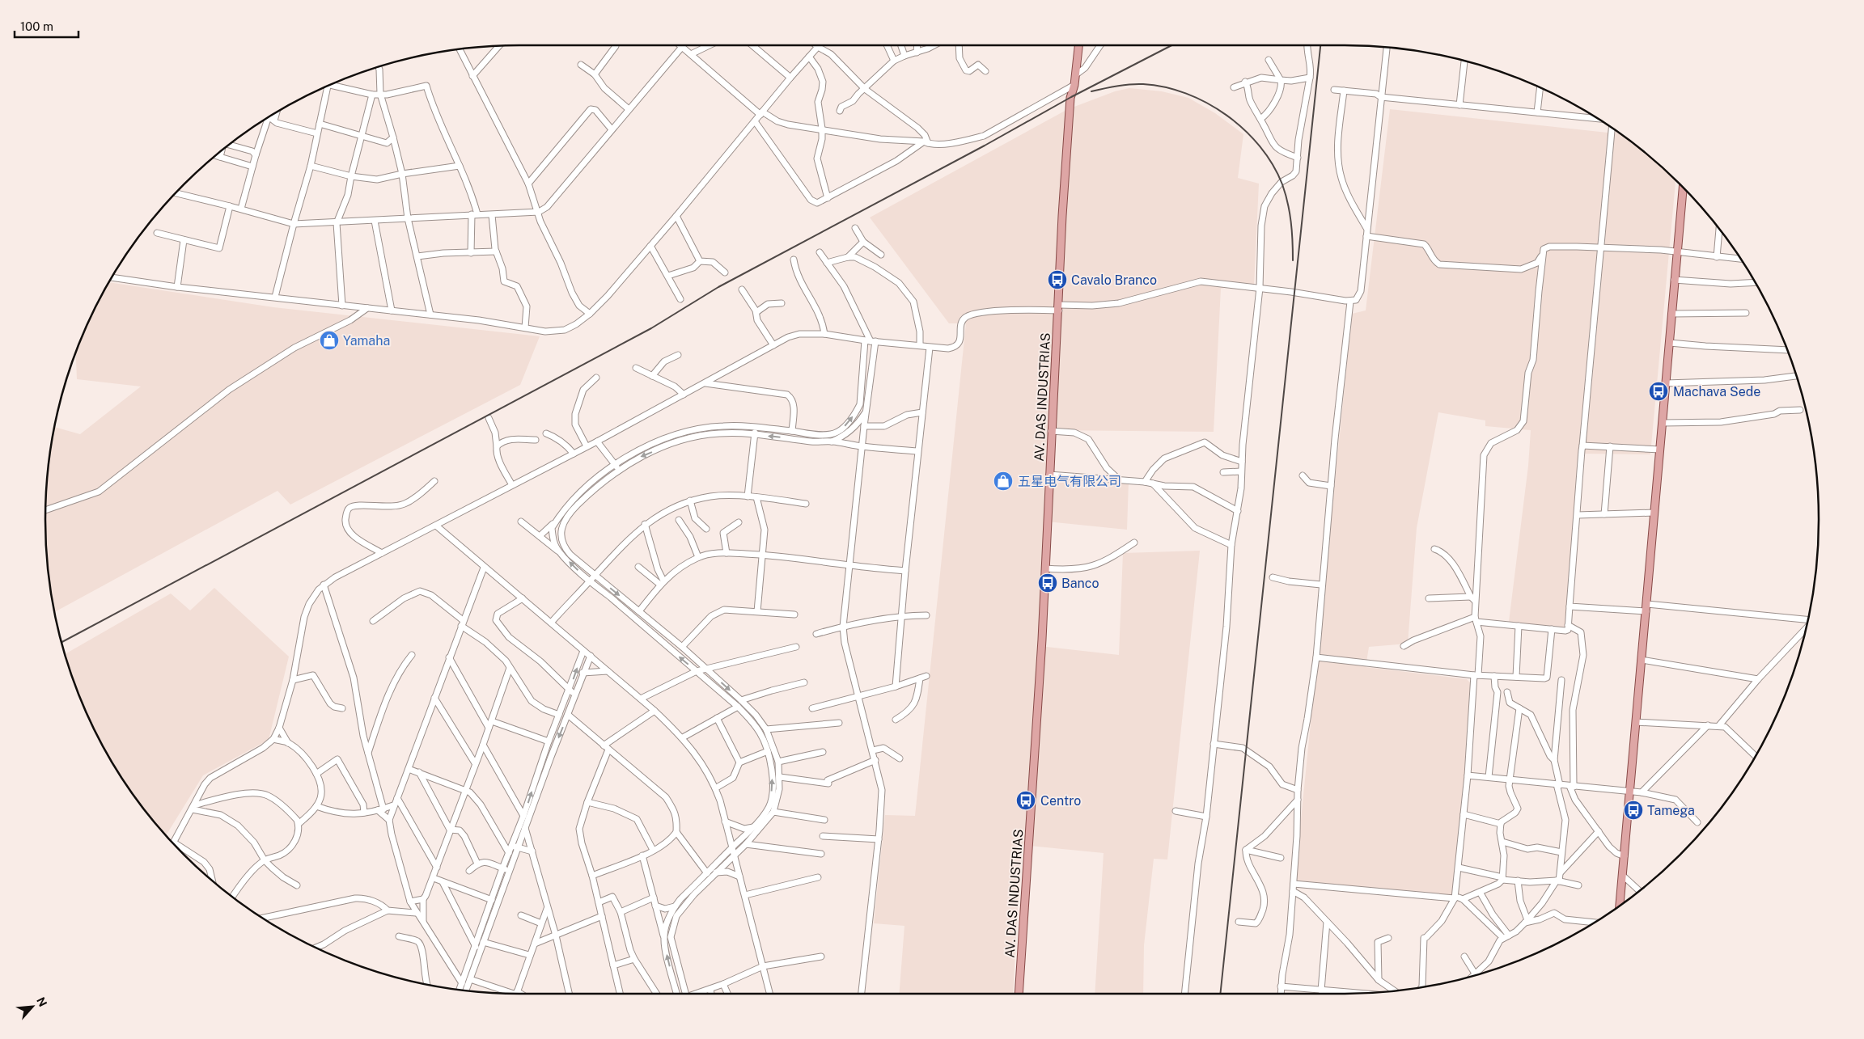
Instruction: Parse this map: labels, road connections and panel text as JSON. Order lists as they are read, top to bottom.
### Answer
{
  "streets": {
    "main road": ["AV. DAS INDUSTRIAS"]
  },
  "places": {
    "bus stop": [
      "Cavalo Branco",
      "Machava Sede",
      "Banco",
      "Centro",
      "Tamega"
    ],
    "shop": ["Yamaha", "五星电气有限公司"]
  },
  "scale_bar": "100 m",
  "north": "top right"
}
